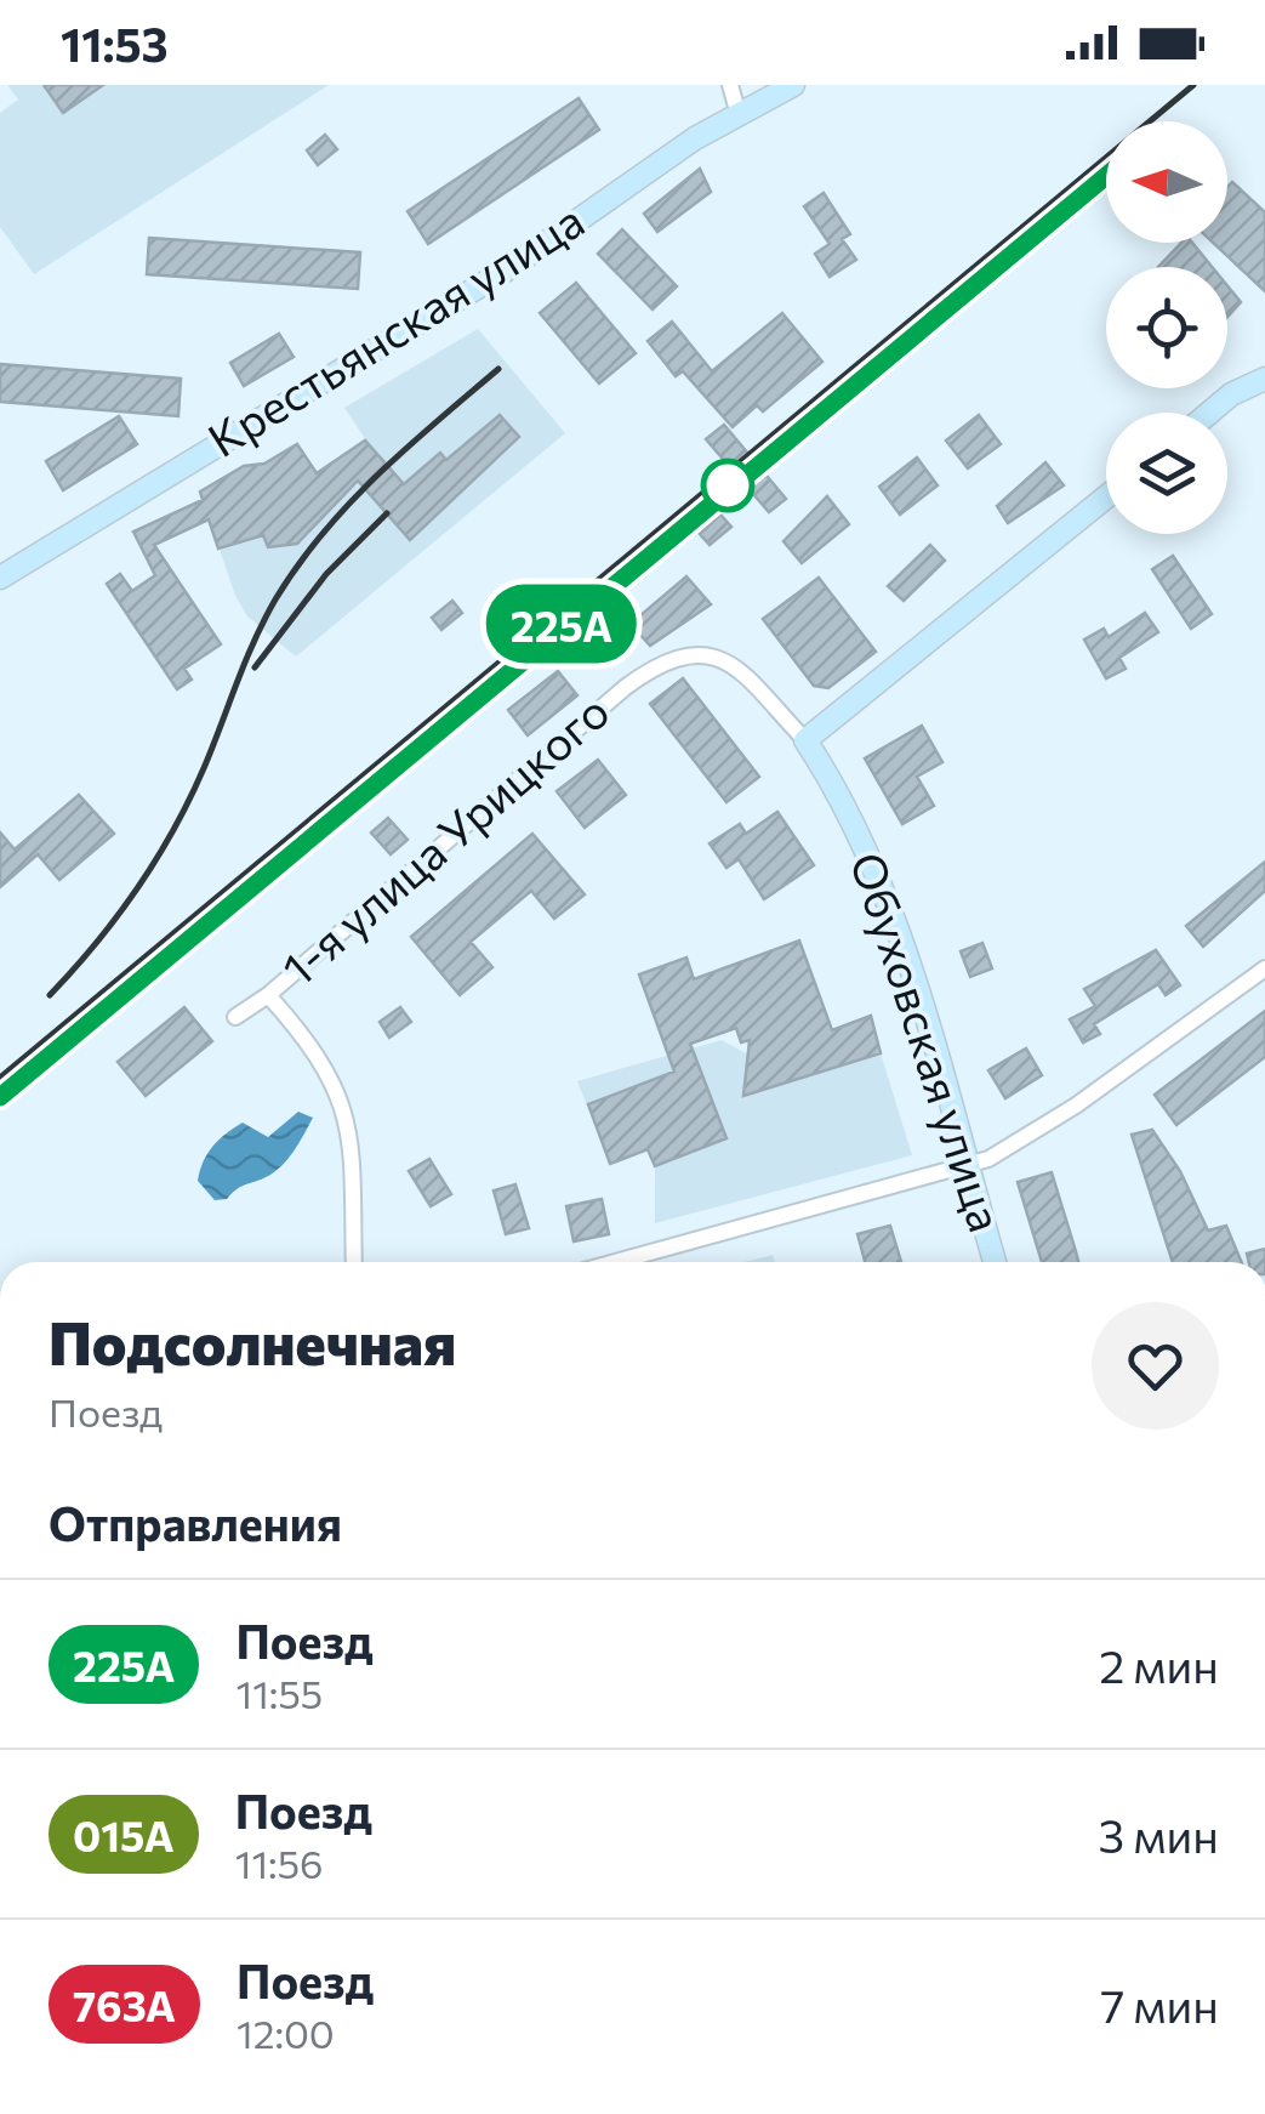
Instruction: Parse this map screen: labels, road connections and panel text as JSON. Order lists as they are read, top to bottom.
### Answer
{
  "streets": {
    "street": ["Крестьянская улица", "1-я улица Урицкого", "Обуховская улица"]
  },
  "crossings": [
    ["1-я улица Урицкого", "Обуховская улица"]
  ],
  "north": "left",
  "page": {
    "status": "11:53",
    "on_map": "225А",
    "heading": [
      ["Подсолнечная", "Поезд"],
      "Отправления"
    ],
    "list": [
      {
        "mark": "225А",
        "name": "Поезд",
        "note": "11:55",
        "value": "2 мин"
      },
      {
        "mark": "015А",
        "name": "Поезд",
        "note": "11:56",
        "value": "3 мин"
      },
      {
        "mark": "763А",
        "name": "Поезд",
        "note": "12:00",
        "value": "7 мин"
      }
    ]
  }
}
